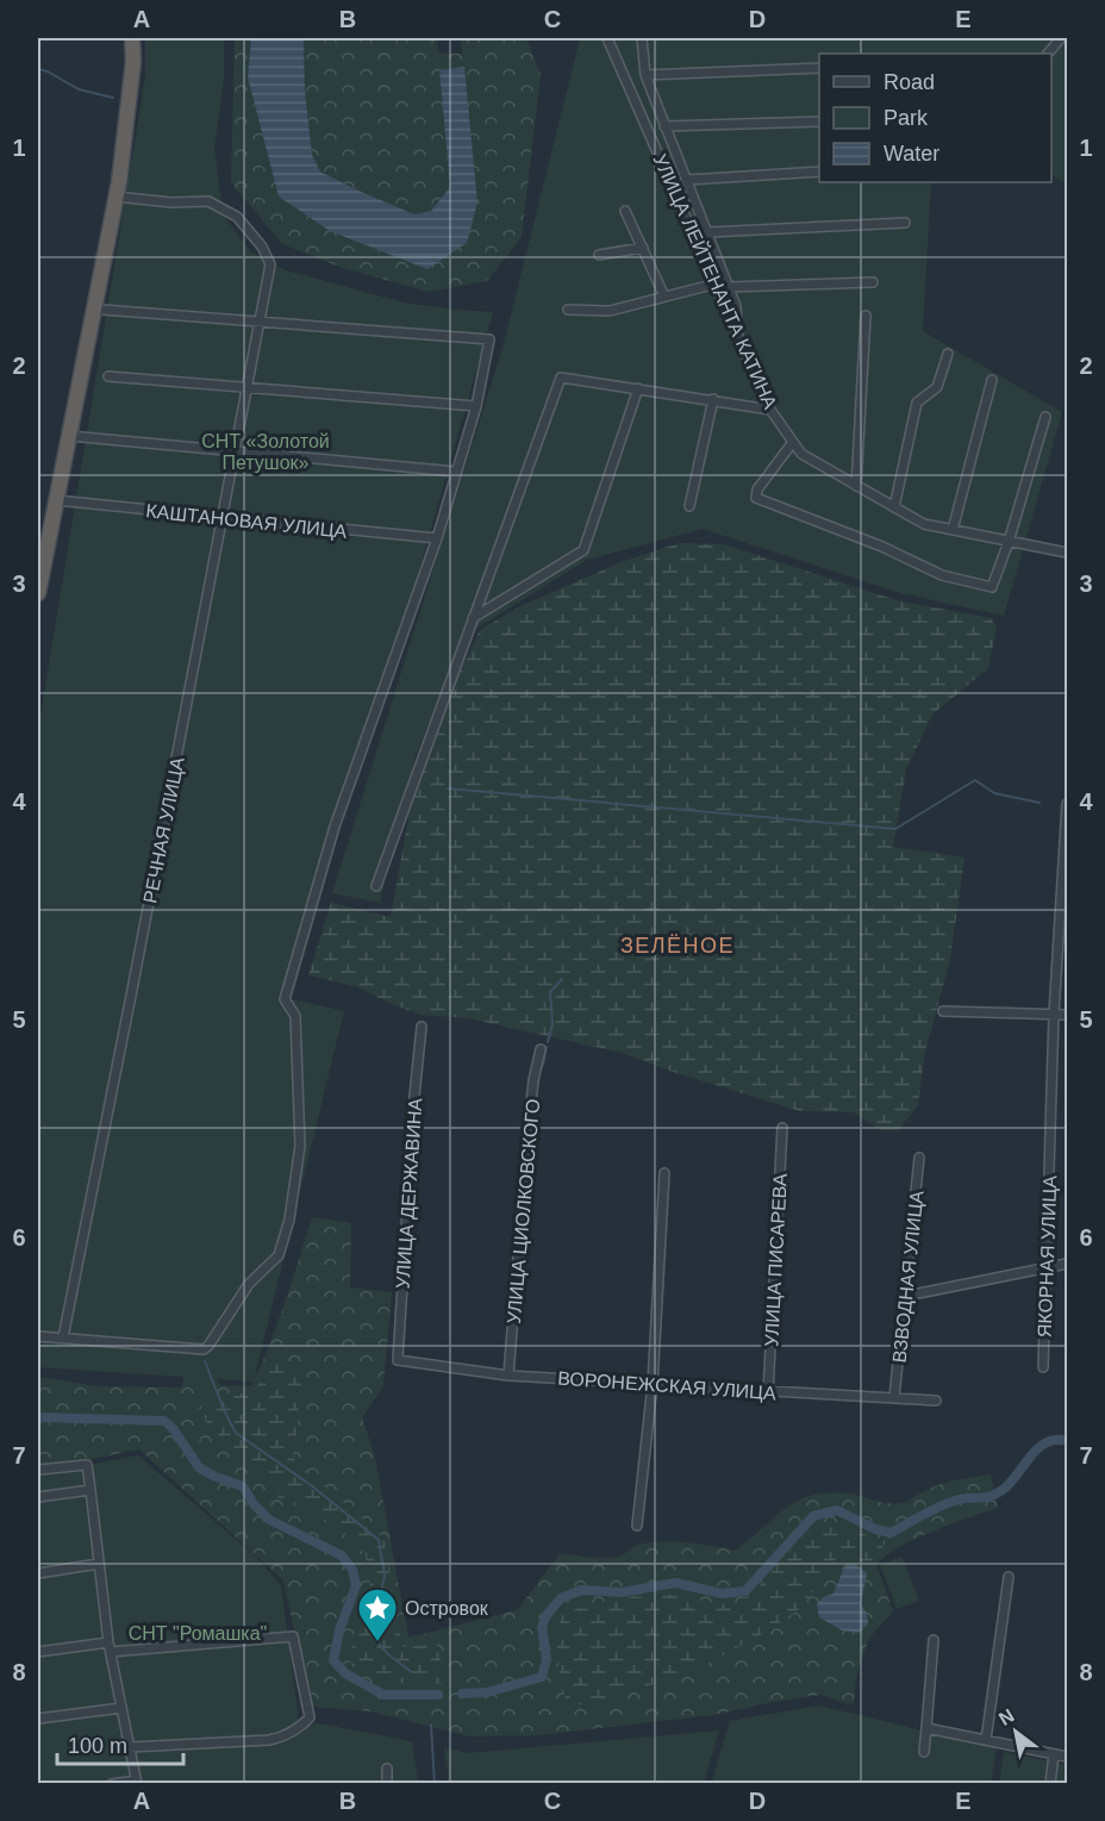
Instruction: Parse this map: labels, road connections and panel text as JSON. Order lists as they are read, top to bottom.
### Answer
{
  "streets": {
    "street": [
      "УЛИЦА ЛЕЙТЕНАНТА КАТИНА",
      "КАШТАНОВАЯ УЛИЦА",
      "РЕЧНАЯ УЛИЦА",
      "УЛИЦА ДЕРЖАВИНА",
      "УЛИЦА ЦИОЛКОВСКОГО",
      "ЯКОРНАЯ УЛИЦА",
      "УЛИЦА ПИСАРЕВА",
      "ВЗВОДНАЯ УЛИЦА",
      "ВОРОНЕЖСКАЯ УЛИЦА"
    ]
  },
  "crossings": [
    ["КАШТАНОВАЯ УЛИЦА", "РЕЧНАЯ УЛИЦА"],
    ["УЛИЦА ДЕРЖАВИНА", "ВОРОНЕЖСКАЯ УЛИЦА"],
    ["УЛИЦА ЦИОЛКОВСКОГО", "ВОРОНЕЖСКАЯ УЛИЦА"],
    ["УЛИЦА ПИСАРЕВА", "ВОРОНЕЖСКАЯ УЛИЦА"],
    ["ВЗВОДНАЯ УЛИЦА", "ВОРОНЕЖСКАЯ УЛИЦА"]
  ],
  "districts": ["ЗЕЛЁНОЕ"],
  "parks": ["СНТ «Золотой Петушок»", "СНТ \"Ромашка\""],
  "places": {
    "place": ["Островок"]
  },
  "legend": ["Road", "Park", "Water"],
  "scale_bar": "100 m",
  "north": "top left",
  "grid": {
    "columns": [
      "A",
      "B",
      "C",
      "D",
      "E"
    ],
    "rows": [
      "1",
      "2",
      "3",
      "4",
      "5",
      "6",
      "7",
      "8"
    ]
  }
}
